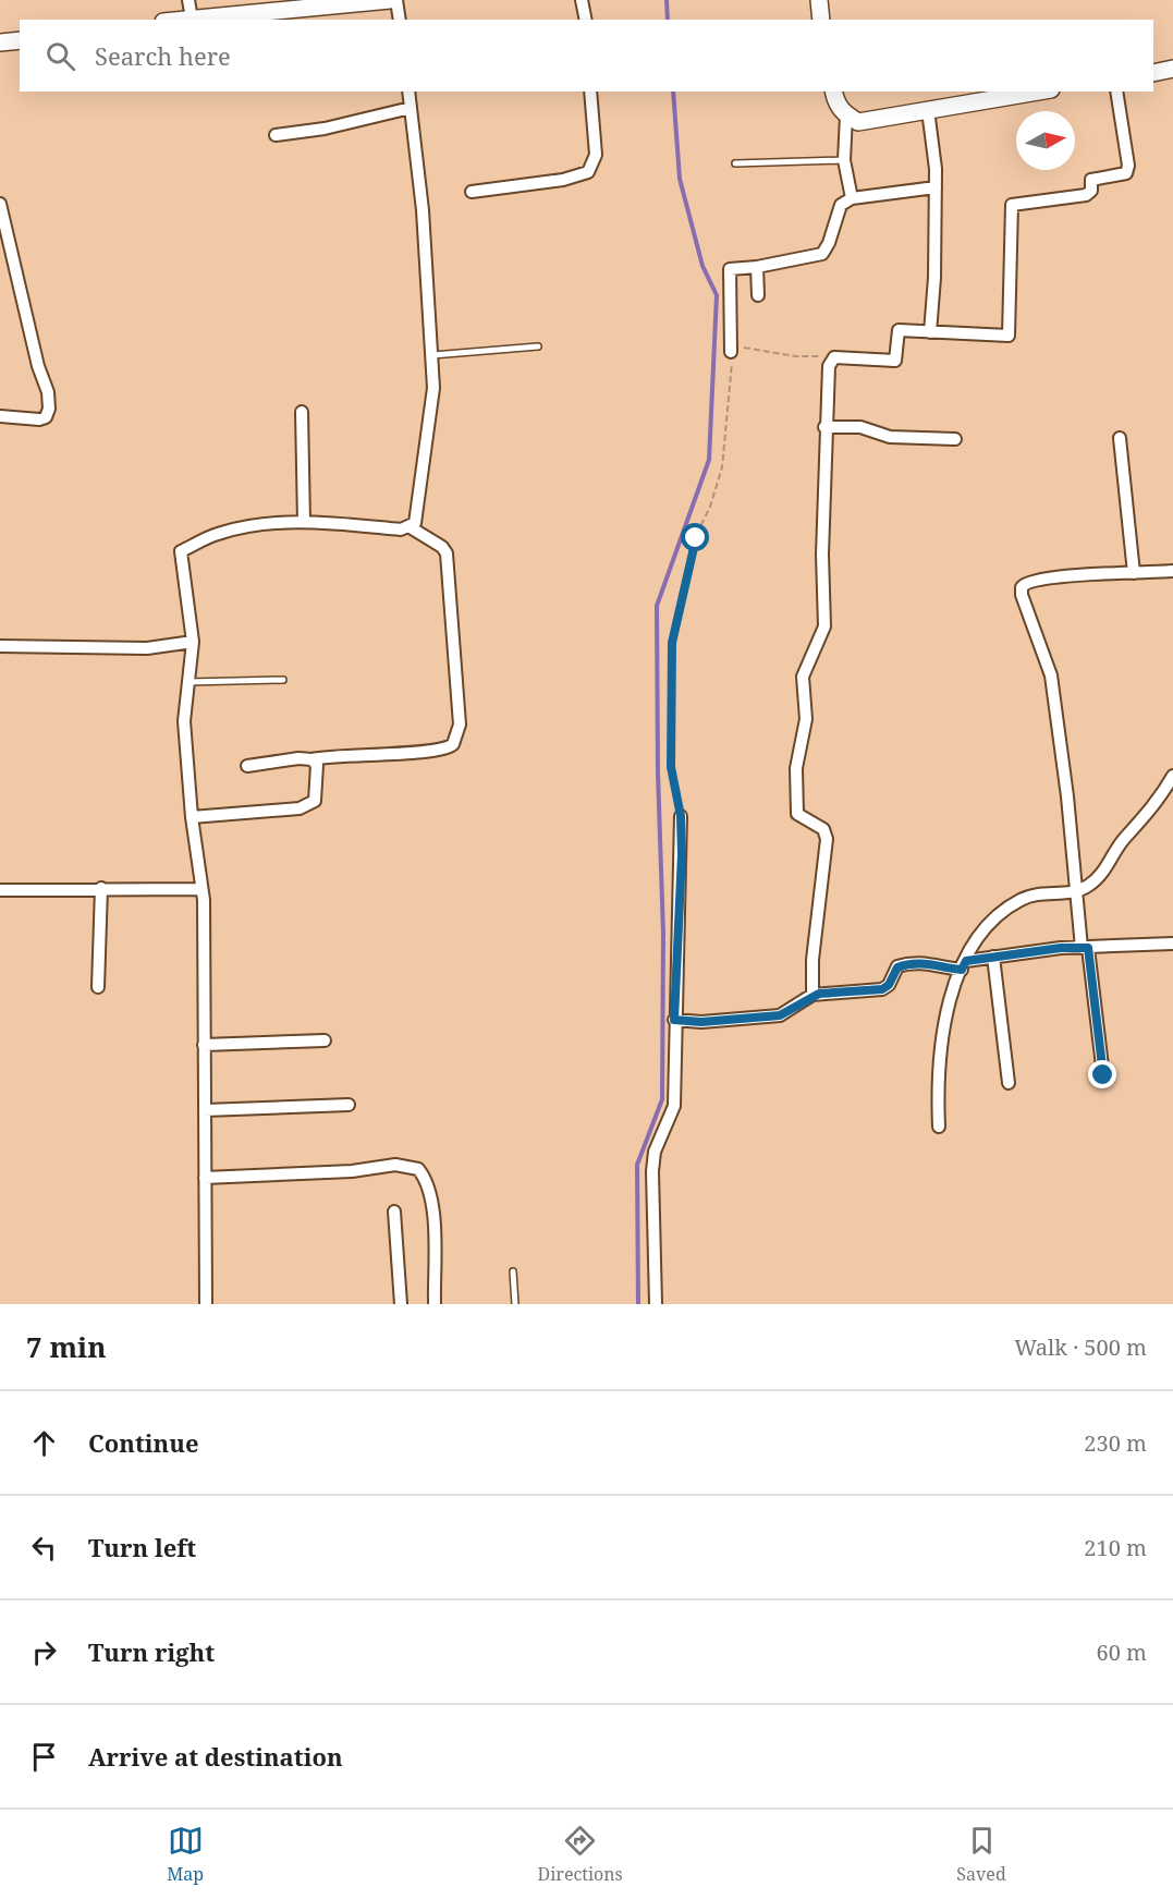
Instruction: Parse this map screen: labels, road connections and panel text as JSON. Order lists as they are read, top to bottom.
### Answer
{
  "north": "right",
  "page": {
    "search": "Search here",
    "heading": ["7 min", "Walk · 500 m"],
    "list": [
      ["Continue", "230 m"],
      ["Turn left", "210 m"],
      ["Turn right", "60 m"],
      "Arrive at destination"
    ],
    "nav": ["Map", "Directions", "Saved"]
  }
}
